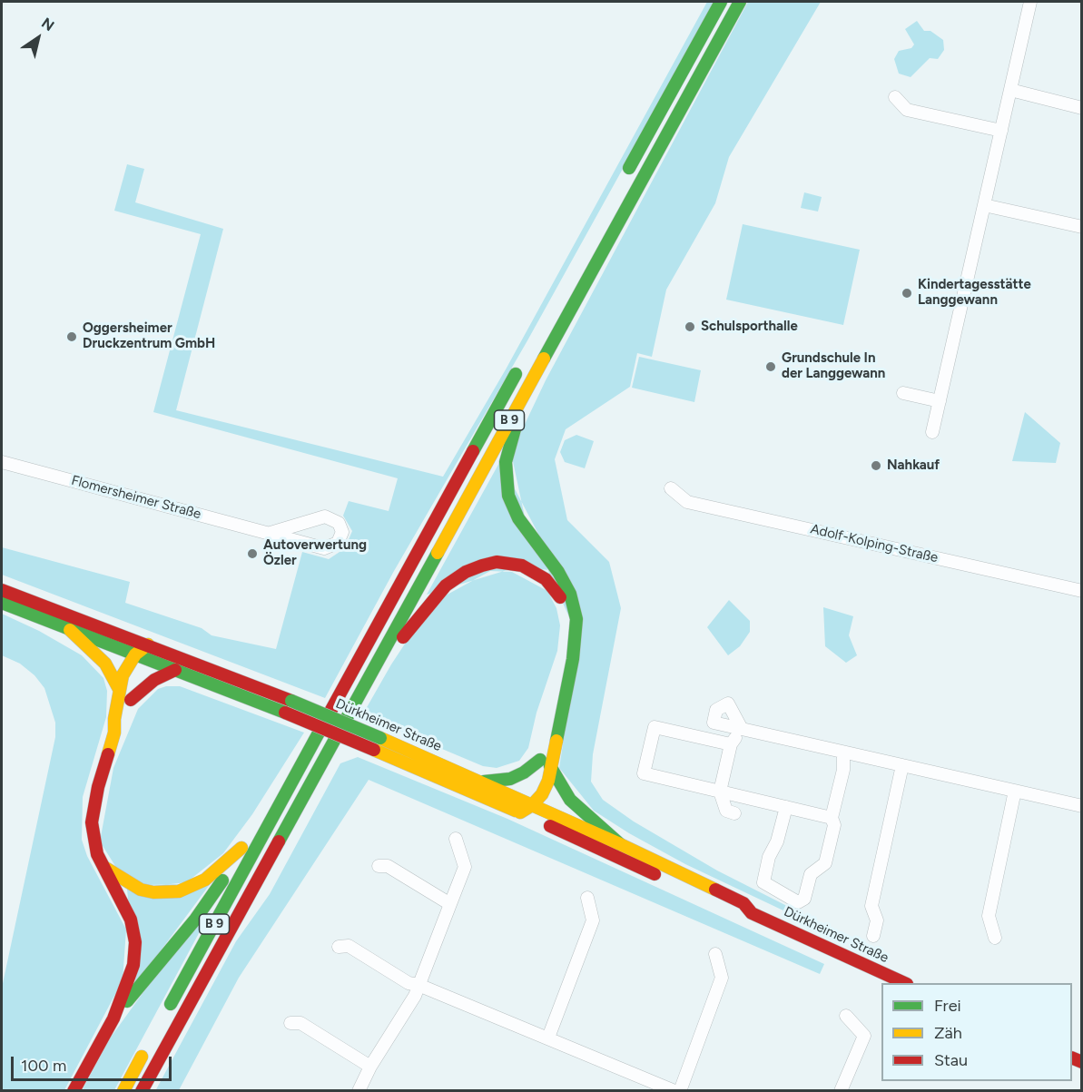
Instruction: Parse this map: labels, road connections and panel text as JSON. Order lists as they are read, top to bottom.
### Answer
{
  "streets": {
    "main road": ["B 9", "Dürkheimer Straße"],
    "street": ["Flomersheimer Straße", "Adolf-Kolping-Straße"]
  },
  "crossings": [
    ["B 9", "Dürkheimer Straße"]
  ],
  "places": [
    "Kindertagesstätte Langgewann",
    "Schulsporthalle",
    "Oggersheimer Druckzentrum GmbH",
    "Grundschule In der Langgewann",
    "Nahkauf",
    "Autoverwertung Özler"
  ],
  "legend": ["Frei", "Zäh", "Stau"],
  "scale_bar": "100 m",
  "north": "top right"
}
